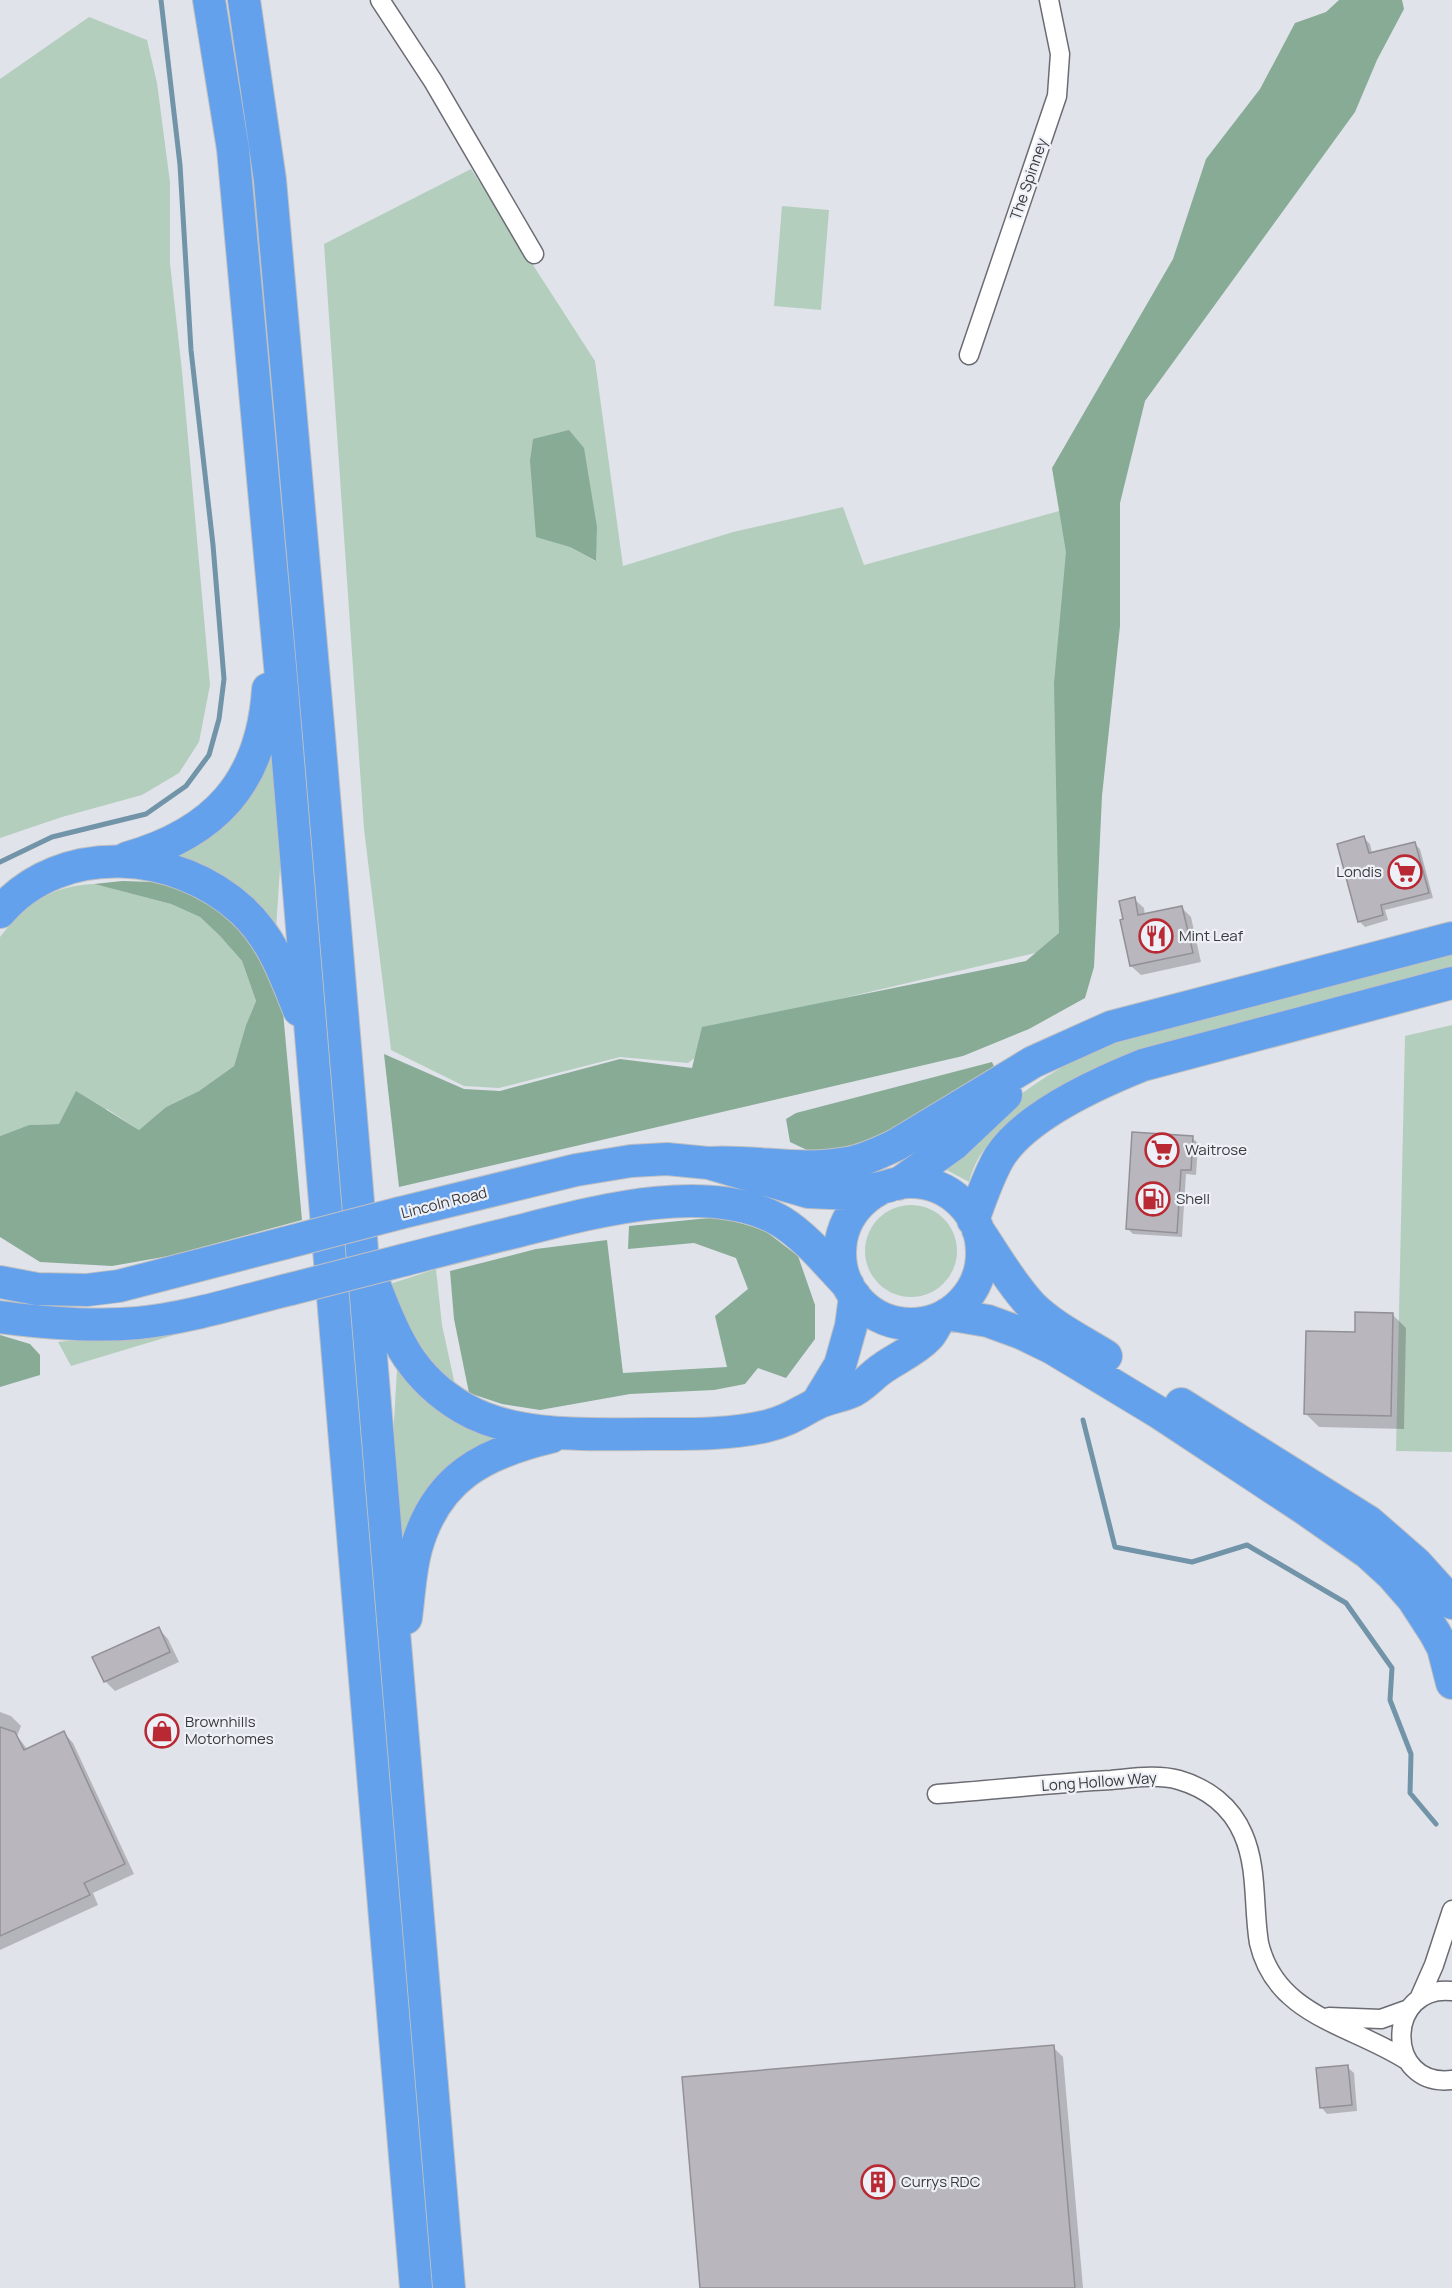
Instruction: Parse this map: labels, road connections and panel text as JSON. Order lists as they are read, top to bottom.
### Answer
{
  "streets": {
    "highway": ["Lincoln Road"],
    "street": ["The Spinney", "Long Hollow Way"]
  },
  "places": {
    "supermarket": ["Londis", "Waitrose"],
    "restaurant": ["Mint Leaf"],
    "fuel station": ["Shell"],
    "shop": ["Brownhills Motorhomes"],
    "building": ["Currys RDC"]
  }
}
